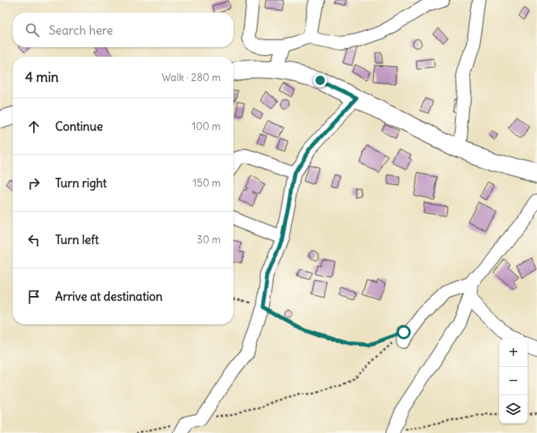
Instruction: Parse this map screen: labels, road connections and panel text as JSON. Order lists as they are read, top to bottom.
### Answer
{
  "page": {
    "search": "Search here",
    "heading": ["4 min", "Walk · 280 m"],
    "list": [
      ["Continue", "100 m"],
      ["Turn right", "150 m"],
      ["Turn left", "30 m"],
      "Arrive at destination"
    ],
    "map_buttons": ["+", "−"]
  }
}
